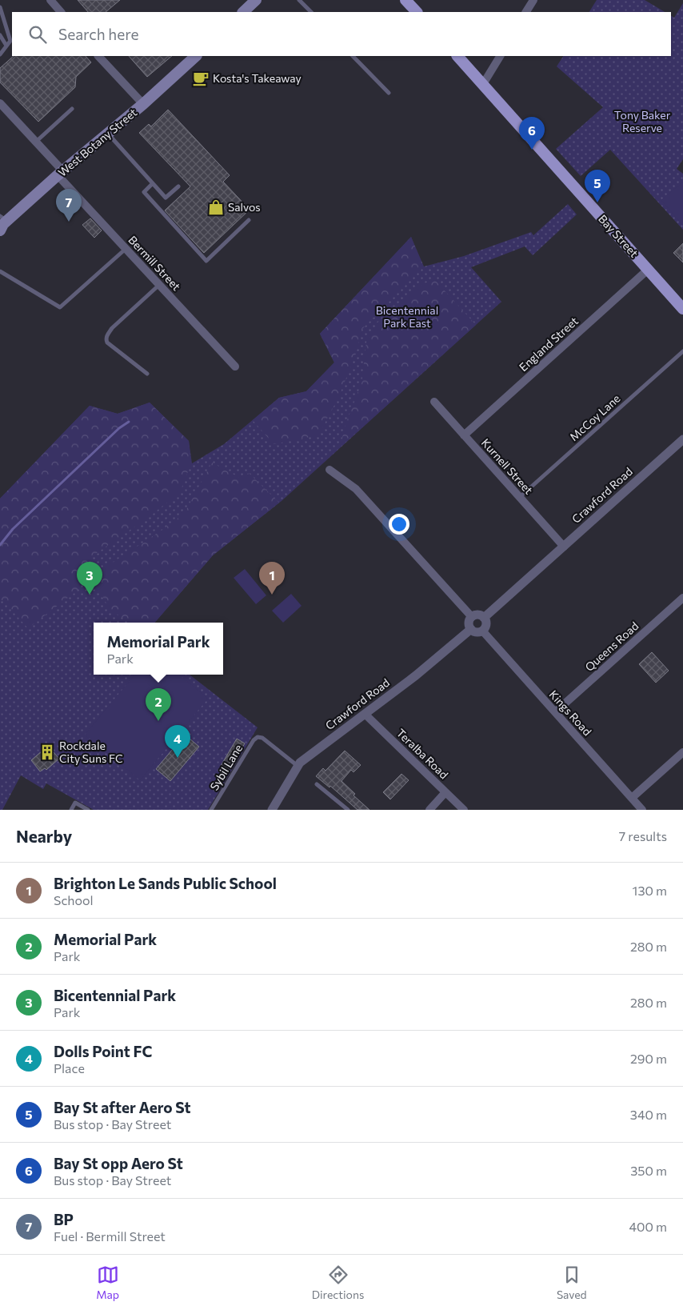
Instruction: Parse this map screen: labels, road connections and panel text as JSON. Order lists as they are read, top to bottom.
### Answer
{
  "streets": {
    "main road": ["West Botany Street", "Bay Street"],
    "street": [
      "Bermill Street",
      "England Street",
      "Kurnell Street",
      "Crawford Road",
      "Queens Road",
      "Kings Road",
      "Teralba Road"
    ],
    "lane": ["McCoy Lane", "Sybil Lane"]
  },
  "crossings": [
    ["West Botany Street", "Bermill Street"],
    ["Bay Street", "England Street"],
    ["England Street", "Kurnell Street"],
    ["McCoy Lane", "Kurnell Street"],
    ["Kurnell Street", "Crawford Road"],
    ["Crawford Road", "Kings Road"],
    ["Crawford Road", "Teralba Road"],
    ["Crawford Road", "Sybil Lane"],
    ["Queens Road", "Kings Road"]
  ],
  "parks": ["Tony Baker Reserve", "Bicentennial Park East"],
  "places": {
    "cafe": ["Kosta's Takeaway"],
    "shop": ["Salvos"],
    "building": ["Rockdale City Suns FC"]
  },
  "page": {
    "search": "Search here",
    "pins": [
      "6",
      "5",
      "7",
      "1",
      "3",
      "2",
      "4"
    ],
    "popup": ["Memorial Park", "Park"],
    "heading": ["Nearby", "7 results"],
    "list": [
      {
        "mark": "1",
        "name": "Brighton Le Sands Public School",
        "note": "School",
        "value": "130 m"
      },
      {
        "mark": "2",
        "name": "Memorial Park",
        "note": "Park",
        "value": "280 m"
      },
      {
        "mark": "3",
        "name": "Bicentennial Park",
        "note": "Park",
        "value": "280 m"
      },
      {
        "mark": "4",
        "name": "Dolls Point FC",
        "note": "Place",
        "value": "290 m"
      },
      {
        "mark": "5",
        "name": "Bay St after Aero St",
        "note": "Bus stop · Bay Street",
        "value": "340 m"
      },
      {
        "mark": "6",
        "name": "Bay St opp Aero St",
        "note": "Bus stop · Bay Street",
        "value": "350 m"
      },
      {
        "mark": "7",
        "name": "BP",
        "note": "Fuel · Bermill Street",
        "value": "400 m"
      }
    ],
    "nav": ["Map", "Directions", "Saved"]
  }
}
